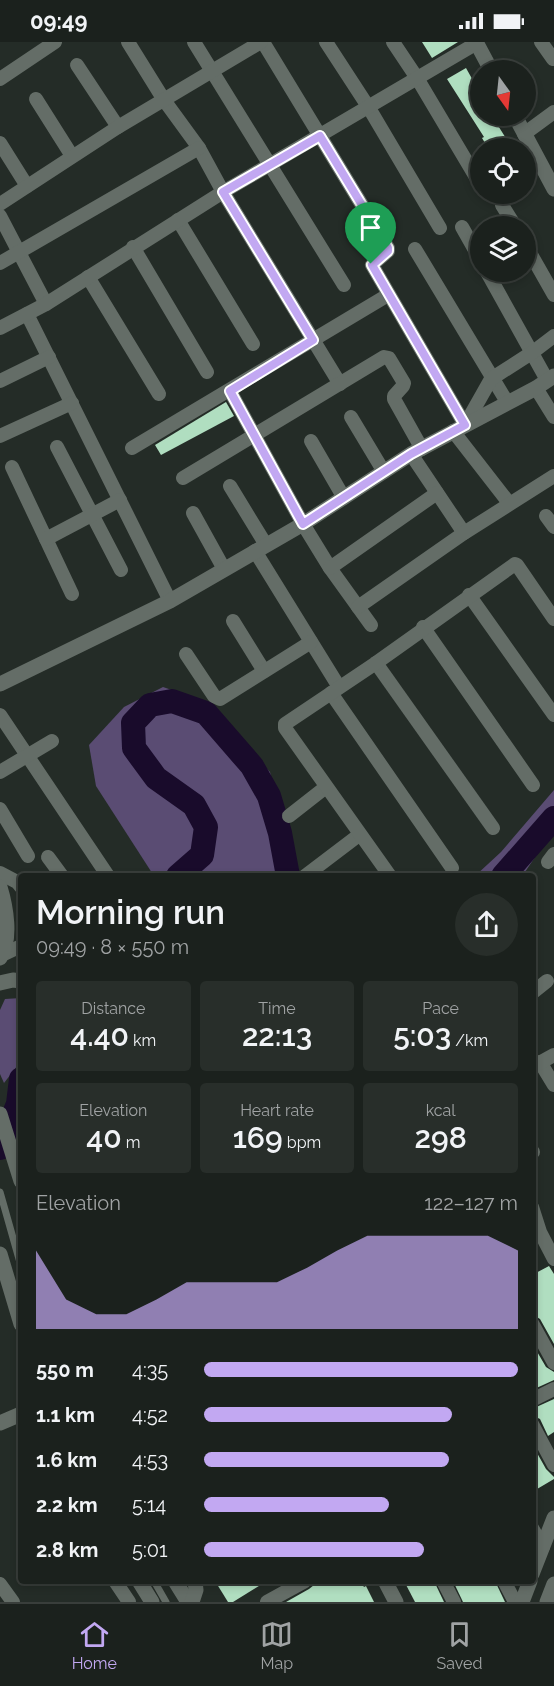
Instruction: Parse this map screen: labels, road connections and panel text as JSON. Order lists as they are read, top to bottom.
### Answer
{
  "north": "bottom",
  "page": {
    "status": "09:49",
    "heading": ["Morning run", "09:49 · 8 × 550 m"],
    "stats": [
      ["Distance", "4.40 km"],
      ["Time", "22:13"],
      ["Pace", "5:03 /km"],
      ["Elevation", "40 m"],
      ["Heart rate", "169 bpm"],
      ["kcal", "298"]
    ],
    "chart": ["Elevation", "122–127 m"],
    "list": [
      {
        "name": "550 m",
        "note": "4:35"
      },
      {
        "name": "1.1 km",
        "note": "4:52"
      },
      {
        "name": "1.6 km",
        "note": "4:53"
      },
      {
        "name": "2.2 km",
        "note": "5:14"
      },
      {
        "name": "2.8 km",
        "note": "5:01"
      }
    ],
    "tabs": ["Home", "Map", "Saved"]
  }
}
